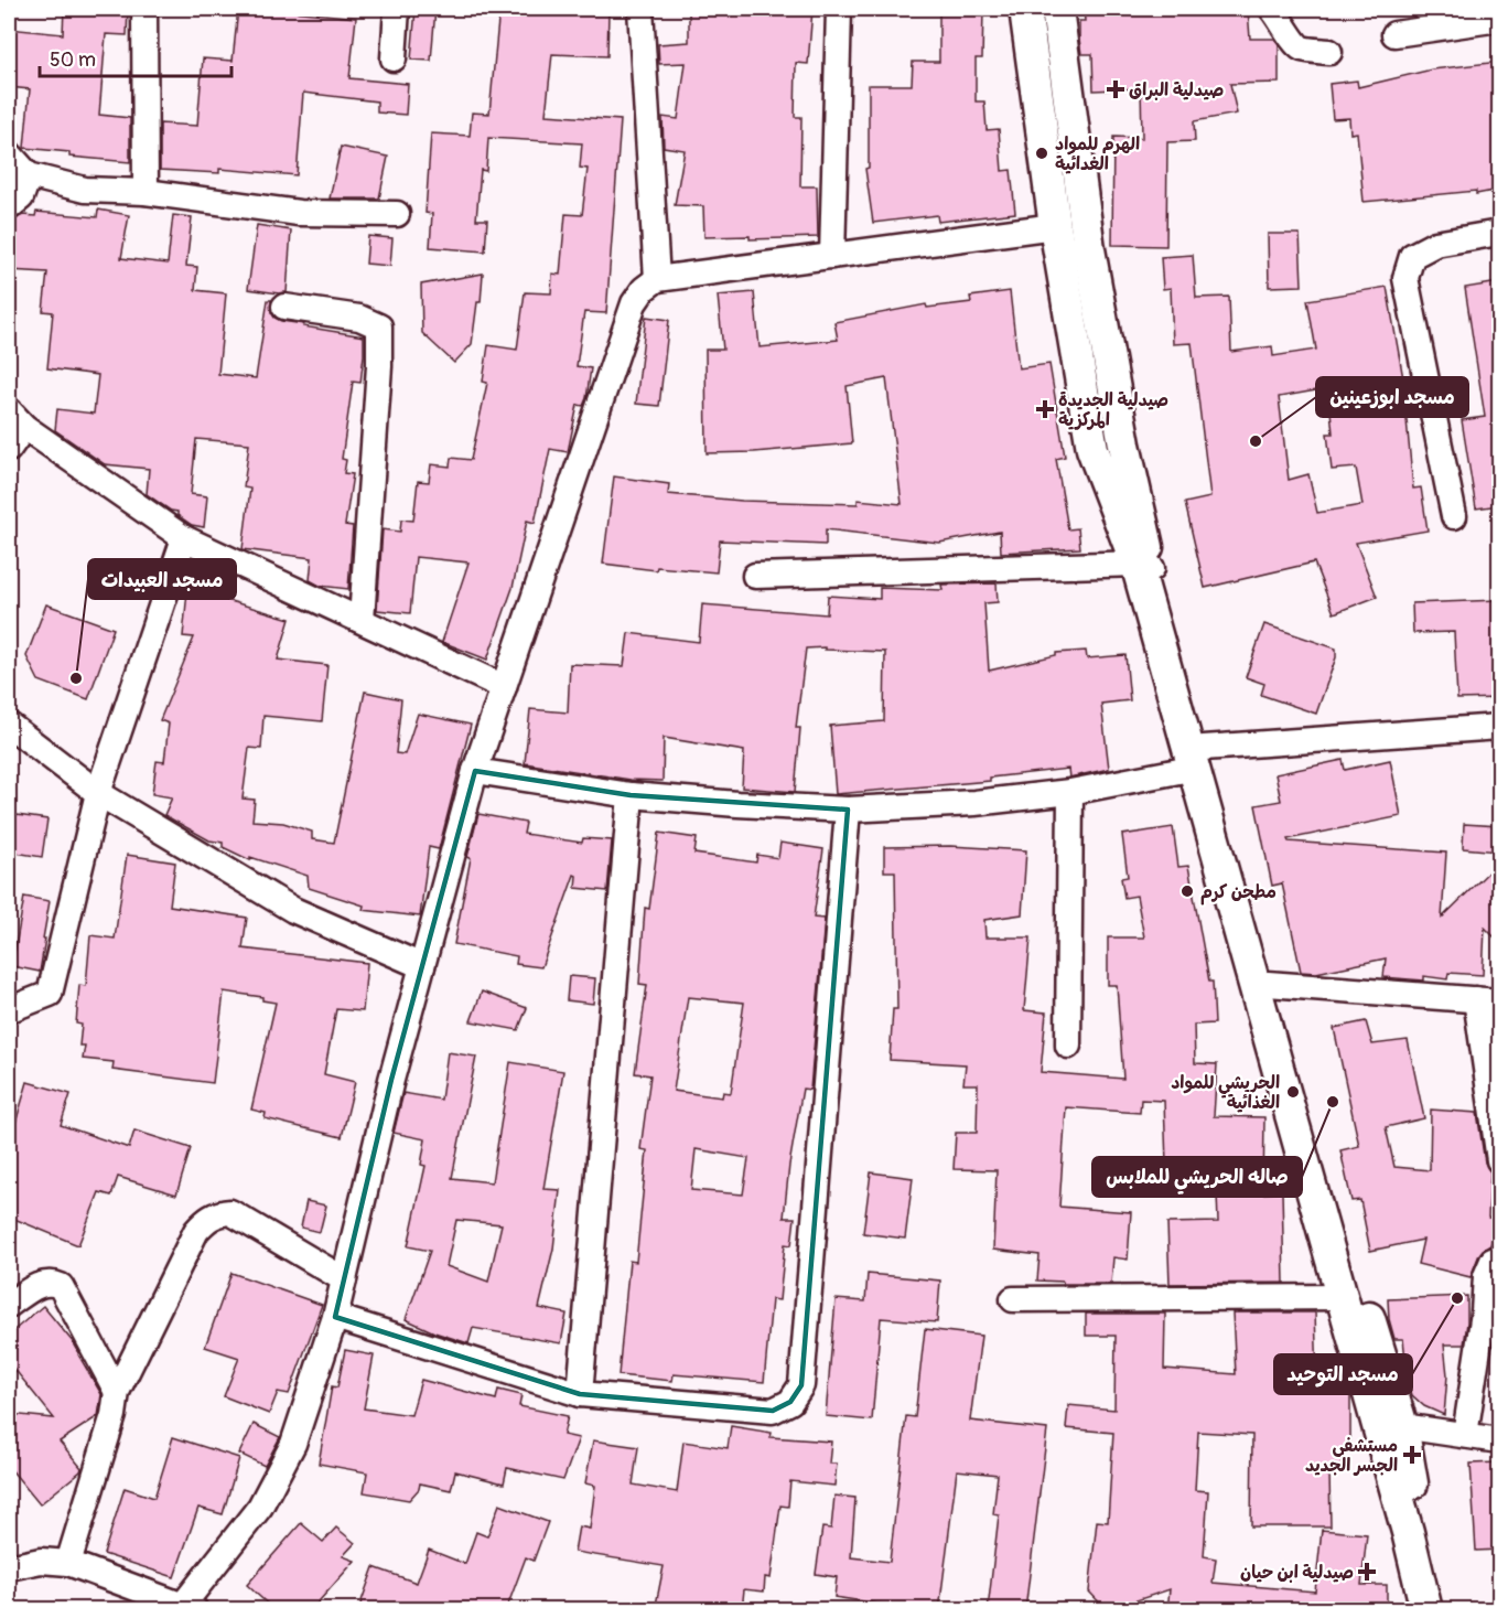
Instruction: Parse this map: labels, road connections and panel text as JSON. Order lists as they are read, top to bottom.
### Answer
{
  "places": {
    "health": [
      "صيدلية البراق",
      "صيدلية الجديدة المركزية",
      "مستشفى الجسر الجديد",
      "صيدلية ابن حيان"
    ],
    "other": [
      "الهرم للمواد الغدائية",
      "مسجد ابوزعينين",
      "مسجد العبيدات",
      "مطحن كرم",
      "الحريشي للمواد الغذائية",
      "صاله الحريشي للملابس",
      "مسجد التوحيد"
    ]
  },
  "scale_bar": "50 m"
}
